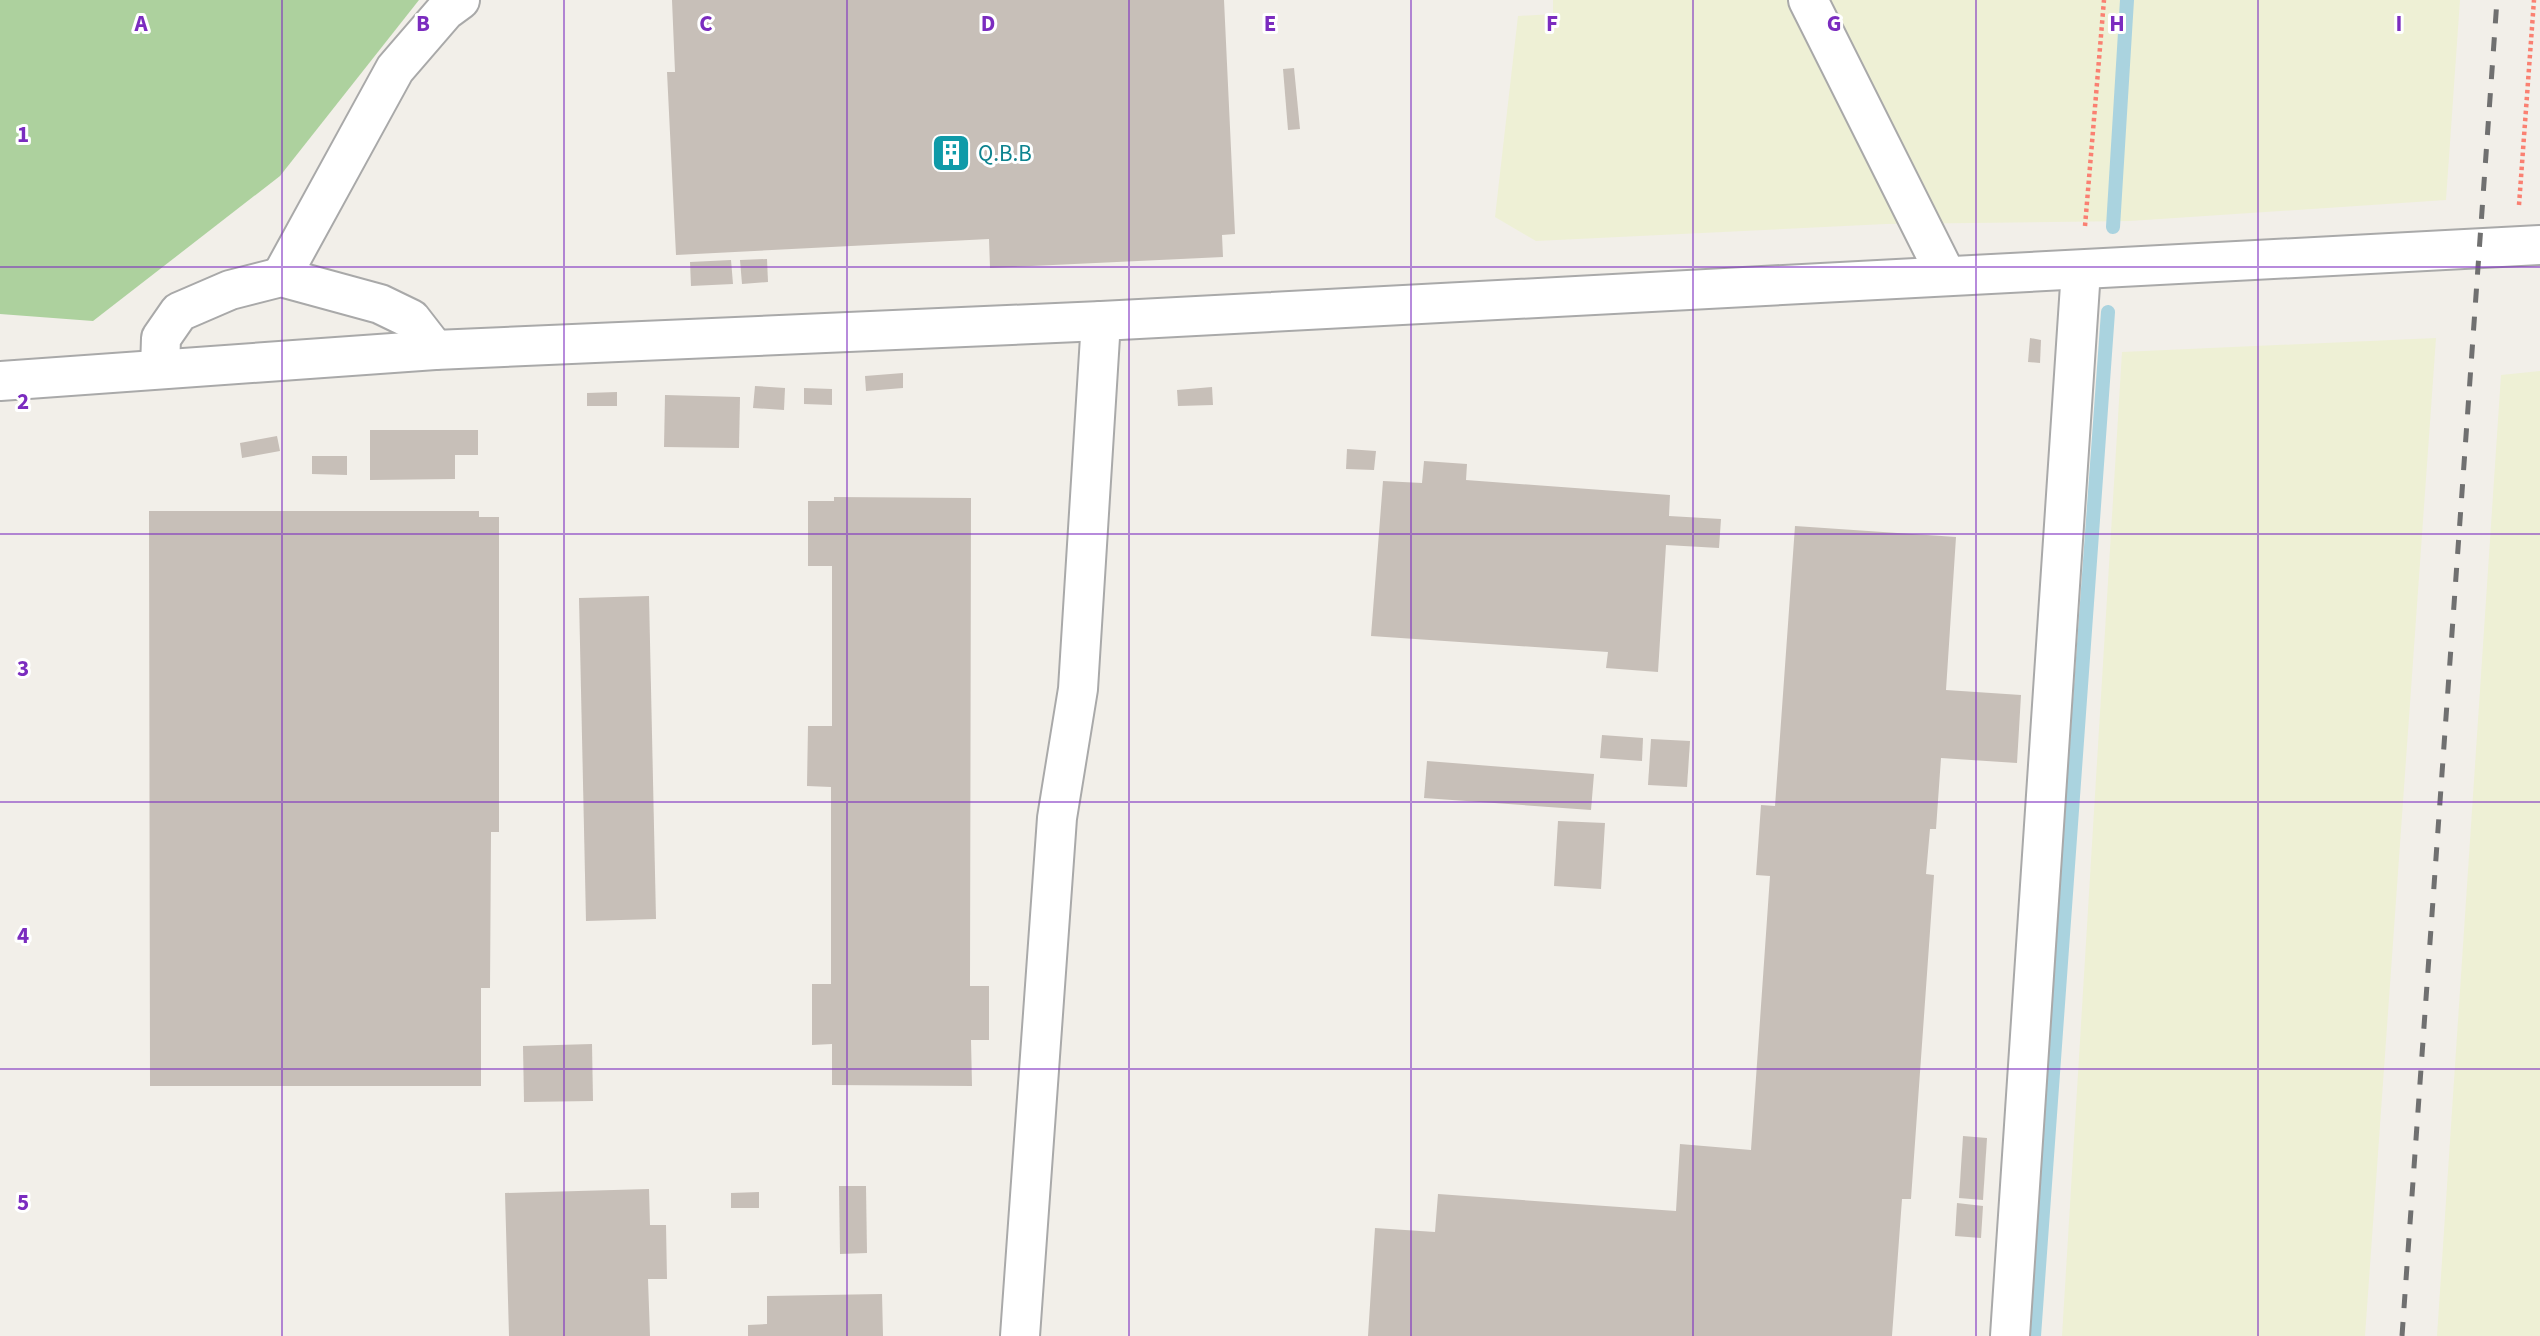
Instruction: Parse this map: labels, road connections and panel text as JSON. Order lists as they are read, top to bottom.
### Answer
{
  "places": {
    "building": ["Q.B.B"]
  },
  "grid": {
    "columns": [
      "A",
      "B",
      "C",
      "D",
      "E",
      "F",
      "G",
      "H",
      "I"
    ],
    "rows": [
      "1",
      "2",
      "3",
      "4",
      "5"
    ]
  }
}
